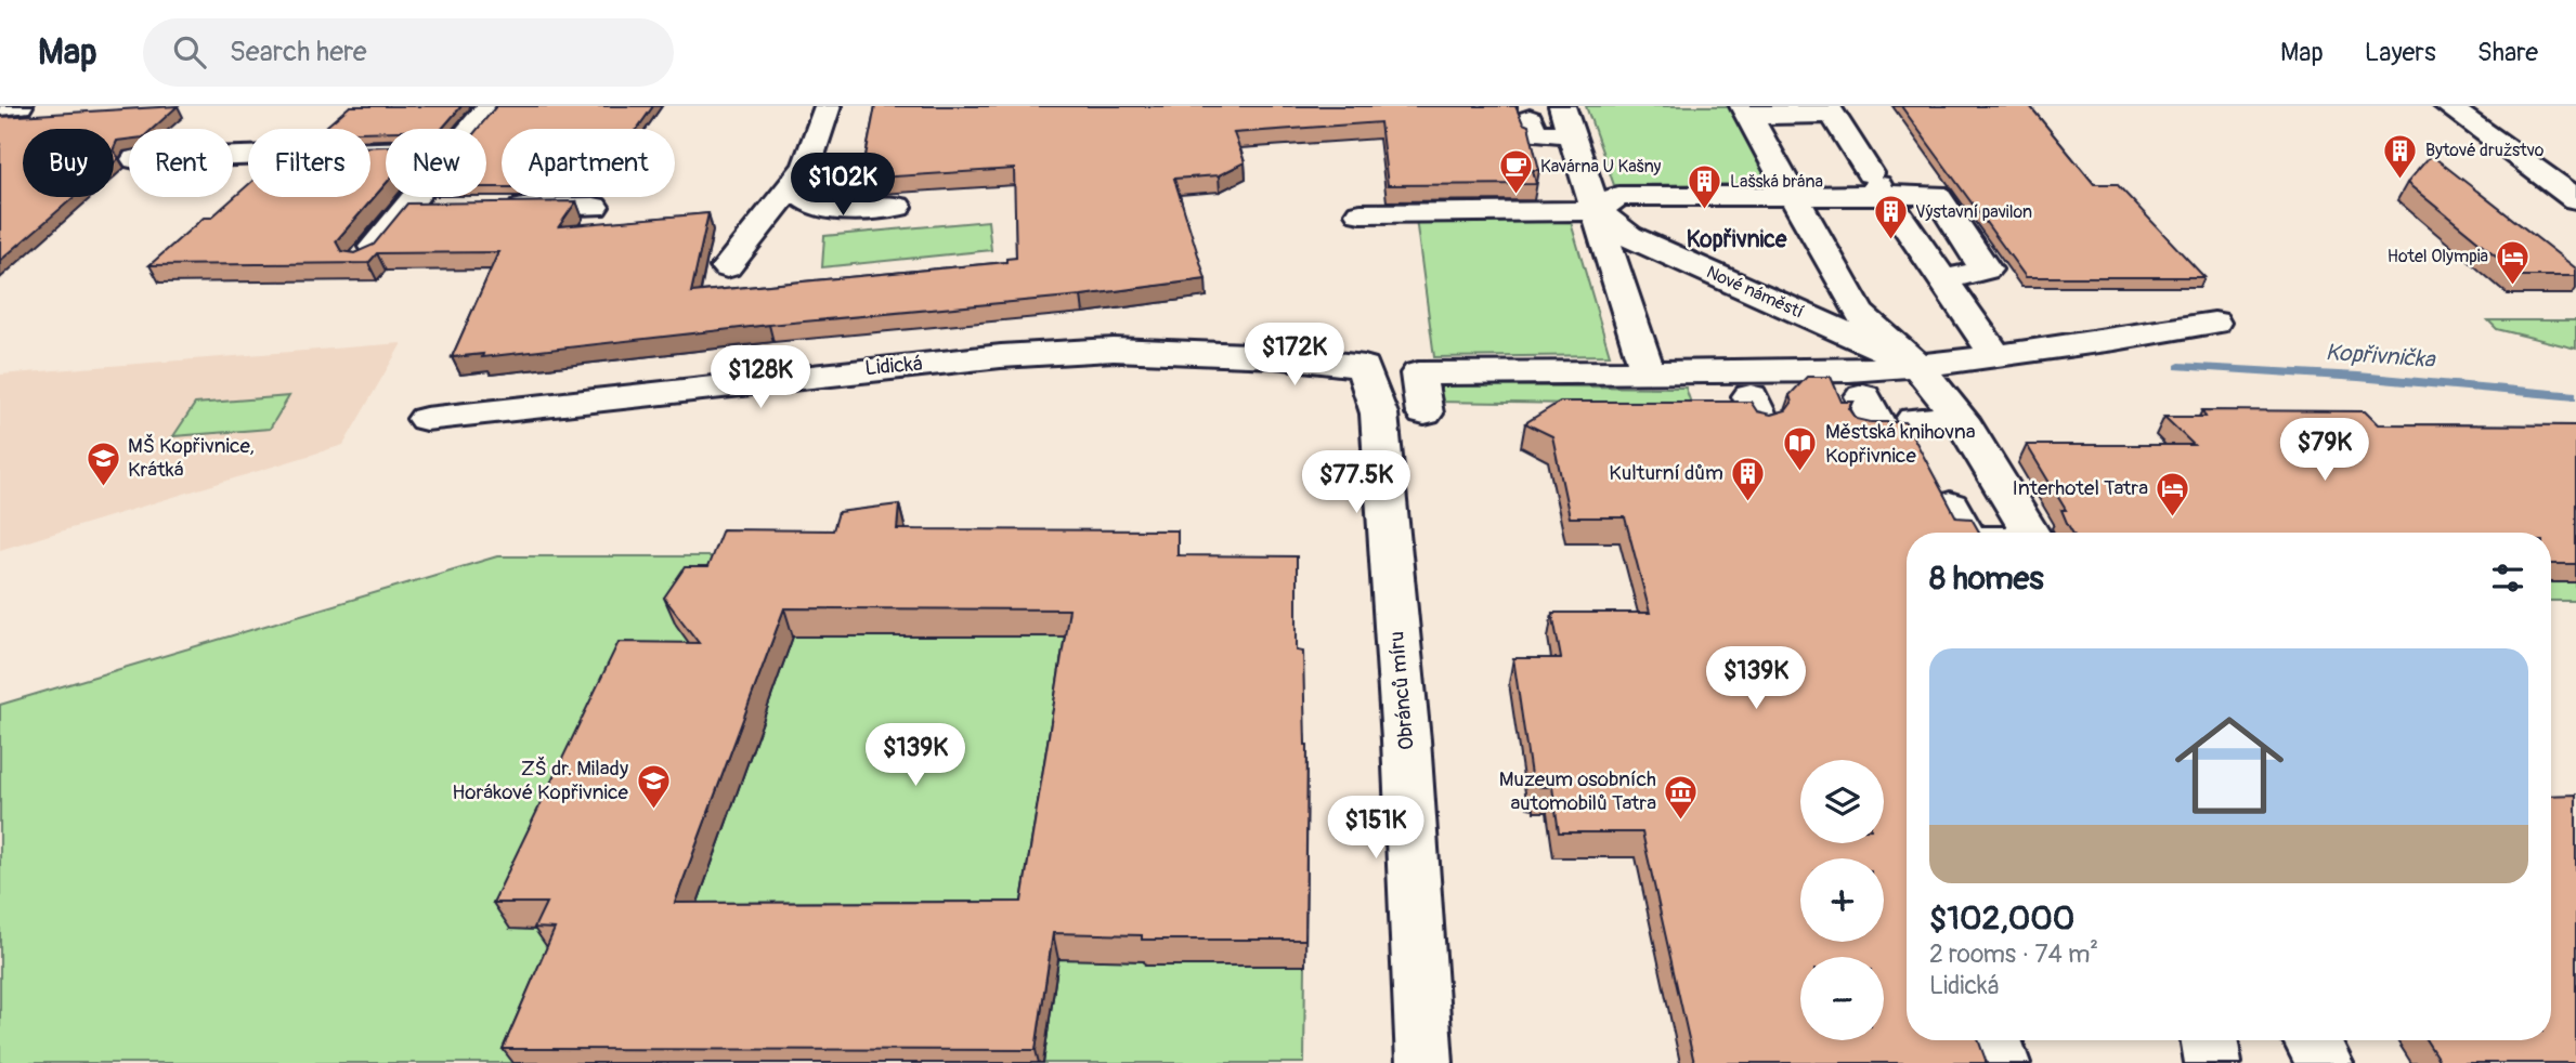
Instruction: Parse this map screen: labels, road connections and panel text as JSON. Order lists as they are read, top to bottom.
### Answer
{
  "streets": {
    "street": ["Nové náměstí", "Lidická", "Obránců míru"]
  },
  "crossings": [
    ["Lidická", "Obránců míru"]
  ],
  "districts": ["Kopřivnice"],
  "water": ["Kopřivnička"],
  "places": {
    "building": [
      "Bytové družstvo",
      "Lašská brána",
      "Výstavní pavilon",
      "Kulturní dům"
    ],
    "cafe": ["Kavárna U Kašny"],
    "hotel": ["Hotel Olympia", "Interhotel Tatra"],
    "library": ["Městská knihovna Kopřivnice"],
    "school or university": ["MŠ Kopřivnice, Krátká", "ZŠ dr. Milady Horákové Kopřivnice"],
    "museum": ["Muzeum osobních automobilů Tatra"]
  },
  "page": {
    "header": "Map",
    "search": "Search here",
    "nav": ["Map", "Layers", "Share"],
    "chip": [
      "Buy",
      "Rent",
      "Filters",
      "New",
      "Apartment"
    ],
    "price": [
      "$102K",
      "$172K",
      "$128K",
      "$79K",
      "$77.5K",
      "$139K",
      "$139K",
      "$151K"
    ],
    "heading": "8 homes",
    "list": [
      {
        "name": "$102,000",
        "note": "2 rooms · 74 m² · Lidická"
      }
    ],
    "map_buttons": ["+", "−"]
  }
}
